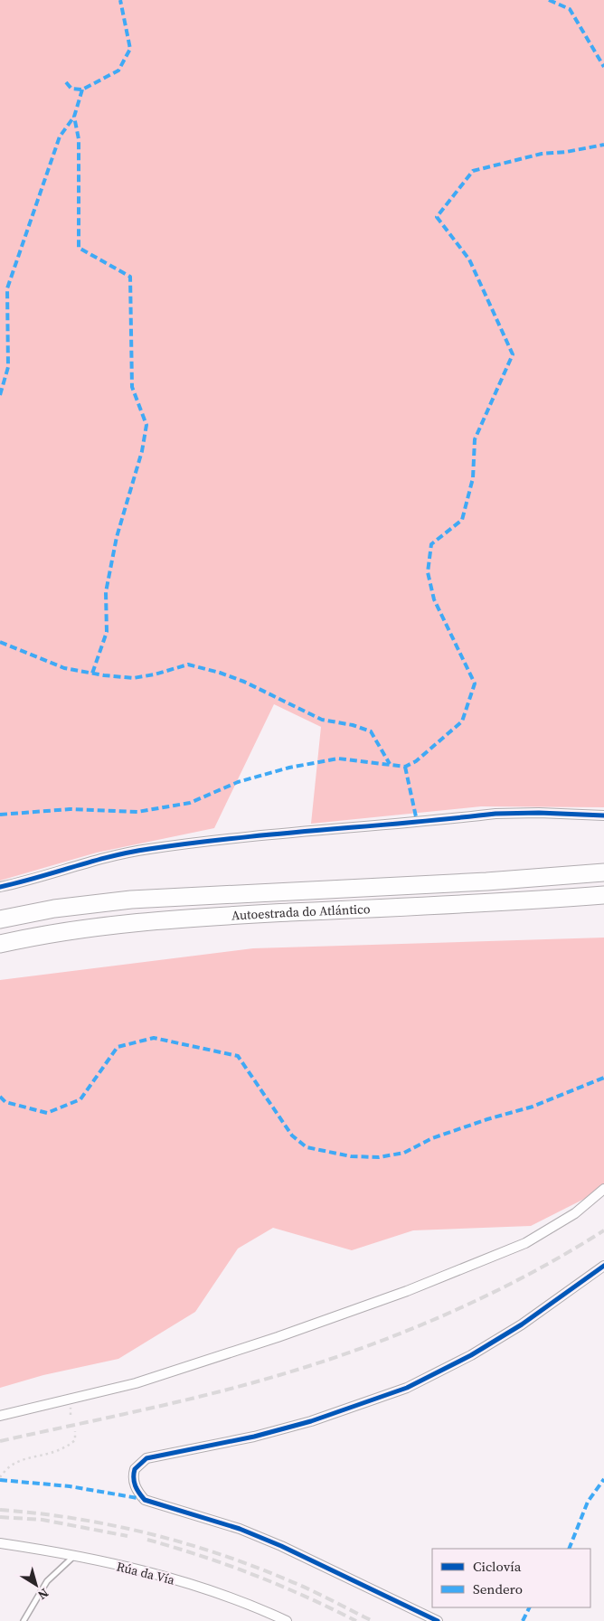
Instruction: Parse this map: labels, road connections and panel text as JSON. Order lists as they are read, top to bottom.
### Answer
{
  "streets": {
    "highway": ["Autoestrada do Atlántico"],
    "street": ["Rúa da Vía"]
  },
  "legend": ["Ciclovía", "Sendero"],
  "north": "bottom right"
}
